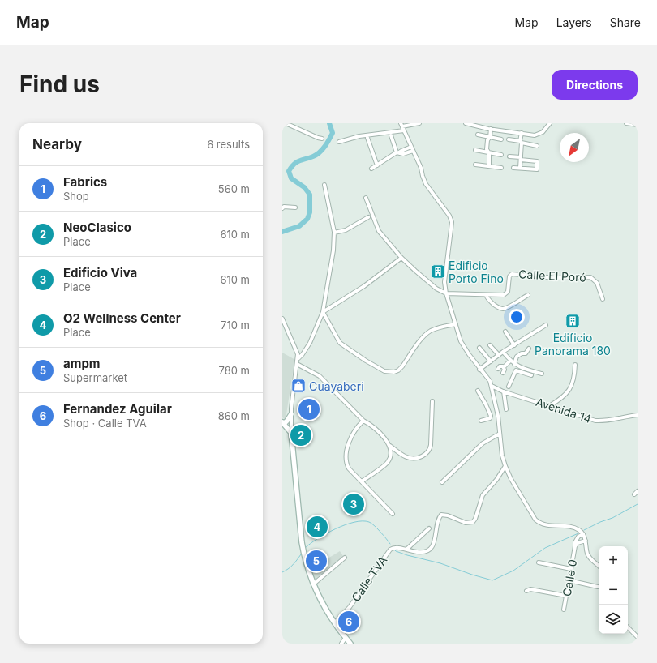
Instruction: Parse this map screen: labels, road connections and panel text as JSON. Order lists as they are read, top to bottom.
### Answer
{
  "streets": {
    "street": [
      "Calle El Poró",
      "Avenida 14",
      "Calle 0",
      "Calle TVA"
    ]
  },
  "places": {
    "building": ["Edificio Porto Fino", "Edificio Panorama 180"],
    "shop": ["Guayaberi"]
  },
  "north": "bottom left",
  "page": {
    "header": "Map",
    "nav": ["Map", "Layers", "Share"],
    "buttons": "Directions",
    "title": "Find us",
    "heading": ["Nearby", "6 results"],
    "list": [
      {
        "mark": "1",
        "name": "Fabrics",
        "note": "Shop",
        "value": "560 m"
      },
      {
        "mark": "2",
        "name": "NeoClasico",
        "note": "Place",
        "value": "610 m"
      },
      {
        "mark": "3",
        "name": "Edificio Viva",
        "note": "Place",
        "value": "610 m"
      },
      {
        "mark": "4",
        "name": "O2 Wellness Center",
        "note": "Place",
        "value": "710 m"
      },
      {
        "mark": "5",
        "name": "ampm",
        "note": "Supermarket",
        "value": "780 m"
      },
      {
        "mark": "6",
        "name": "Fernandez Aguilar",
        "note": "Shop · Calle TVA",
        "value": "860 m"
      }
    ],
    "pins": [
      "1",
      "2",
      "3",
      "4",
      "5",
      "6"
    ],
    "map_buttons": ["+", "−"]
  }
}
